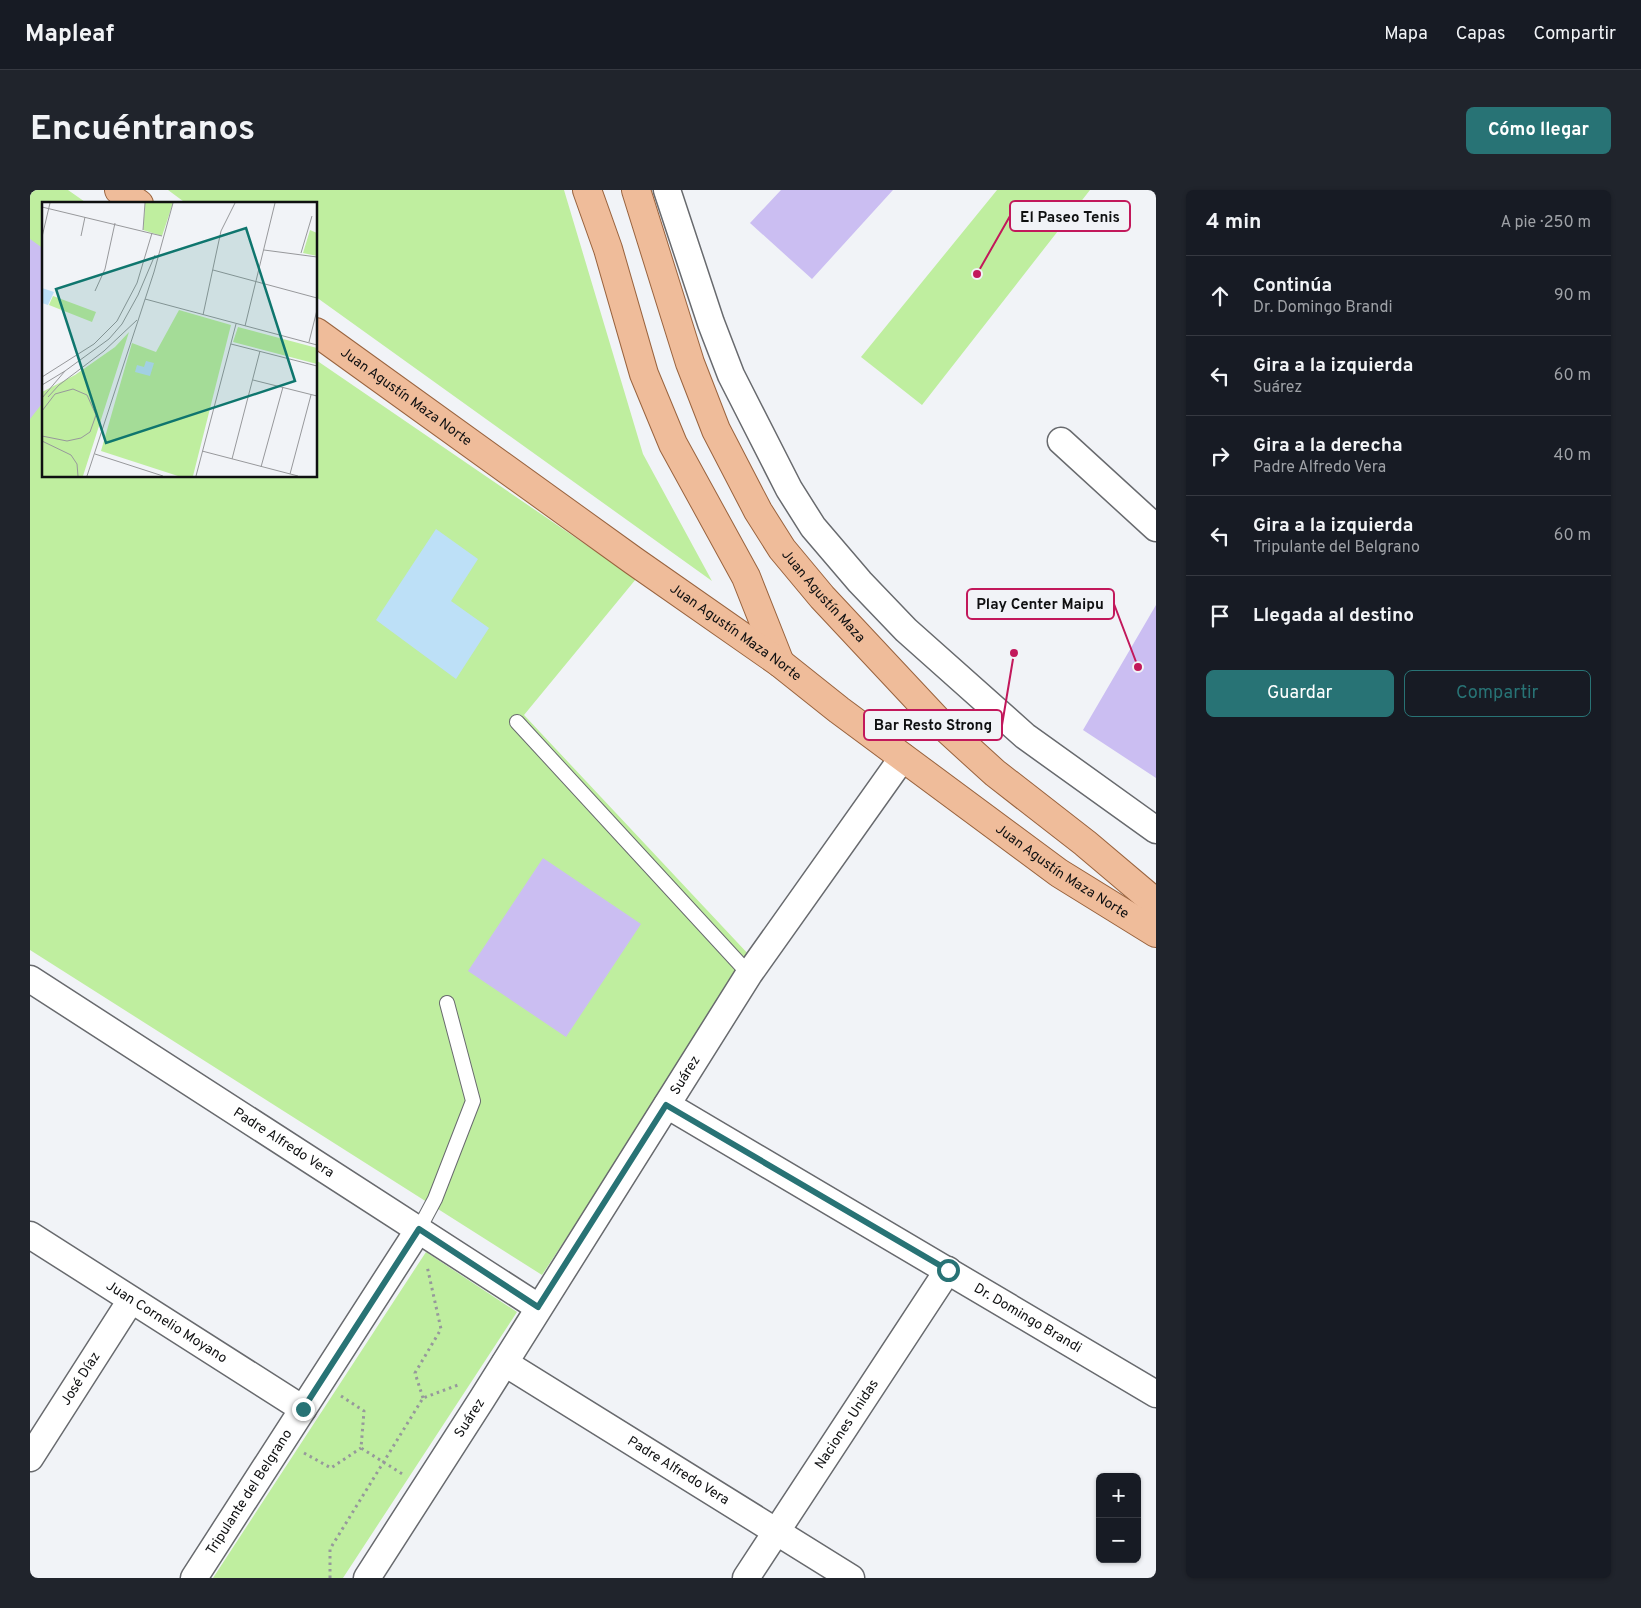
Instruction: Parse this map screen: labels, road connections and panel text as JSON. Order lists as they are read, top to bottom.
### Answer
{
  "streets": {
    "main road": ["Juan Agustín Maza Norte", "Juan Agustín Maza"],
    "street": [
      "Suárez",
      "Padre Alfredo Vera",
      "Dr. Domingo Brandi",
      "Juan Cornelio Moyano",
      "José Díaz",
      "Naciones Unidas",
      "Tripulante del Belgrano"
    ]
  },
  "crossings": [
    ["Juan Agustín Maza Norte", "Suárez"],
    ["Suárez", "Padre Alfredo Vera"],
    ["Suárez", "Dr. Domingo Brandi"],
    ["Padre Alfredo Vera", "Naciones Unidas"],
    ["Padre Alfredo Vera", "Tripulante del Belgrano"],
    ["Dr. Domingo Brandi", "Naciones Unidas"],
    ["Juan Cornelio Moyano", "José Díaz"],
    ["Juan Cornelio Moyano", "Tripulante del Belgrano"]
  ],
  "places": ["El Paseo Tenis", "Bar Resto Strong", "Play Center Maipu"],
  "page": {
    "header": "Mapleaf",
    "nav": ["Mapa", "Capas", "Compartir"],
    "buttons": [
      "Cómo llegar",
      ["Guardar", "Compartir"]
    ],
    "title": "Encuéntranos",
    "heading": ["4 min", "A pie · 250 m"],
    "list": [
      ["Continúa", "Dr. Domingo Brandi", "90 m"],
      ["Gira a la izquierda", "Suárez", "60 m"],
      ["Gira a la derecha", "Padre Alfredo Vera", "40 m"],
      ["Gira a la izquierda", "Tripulante del Belgrano", "60 m"],
      "Llegada al destino"
    ],
    "map_buttons": ["+", "−"]
  }
}
